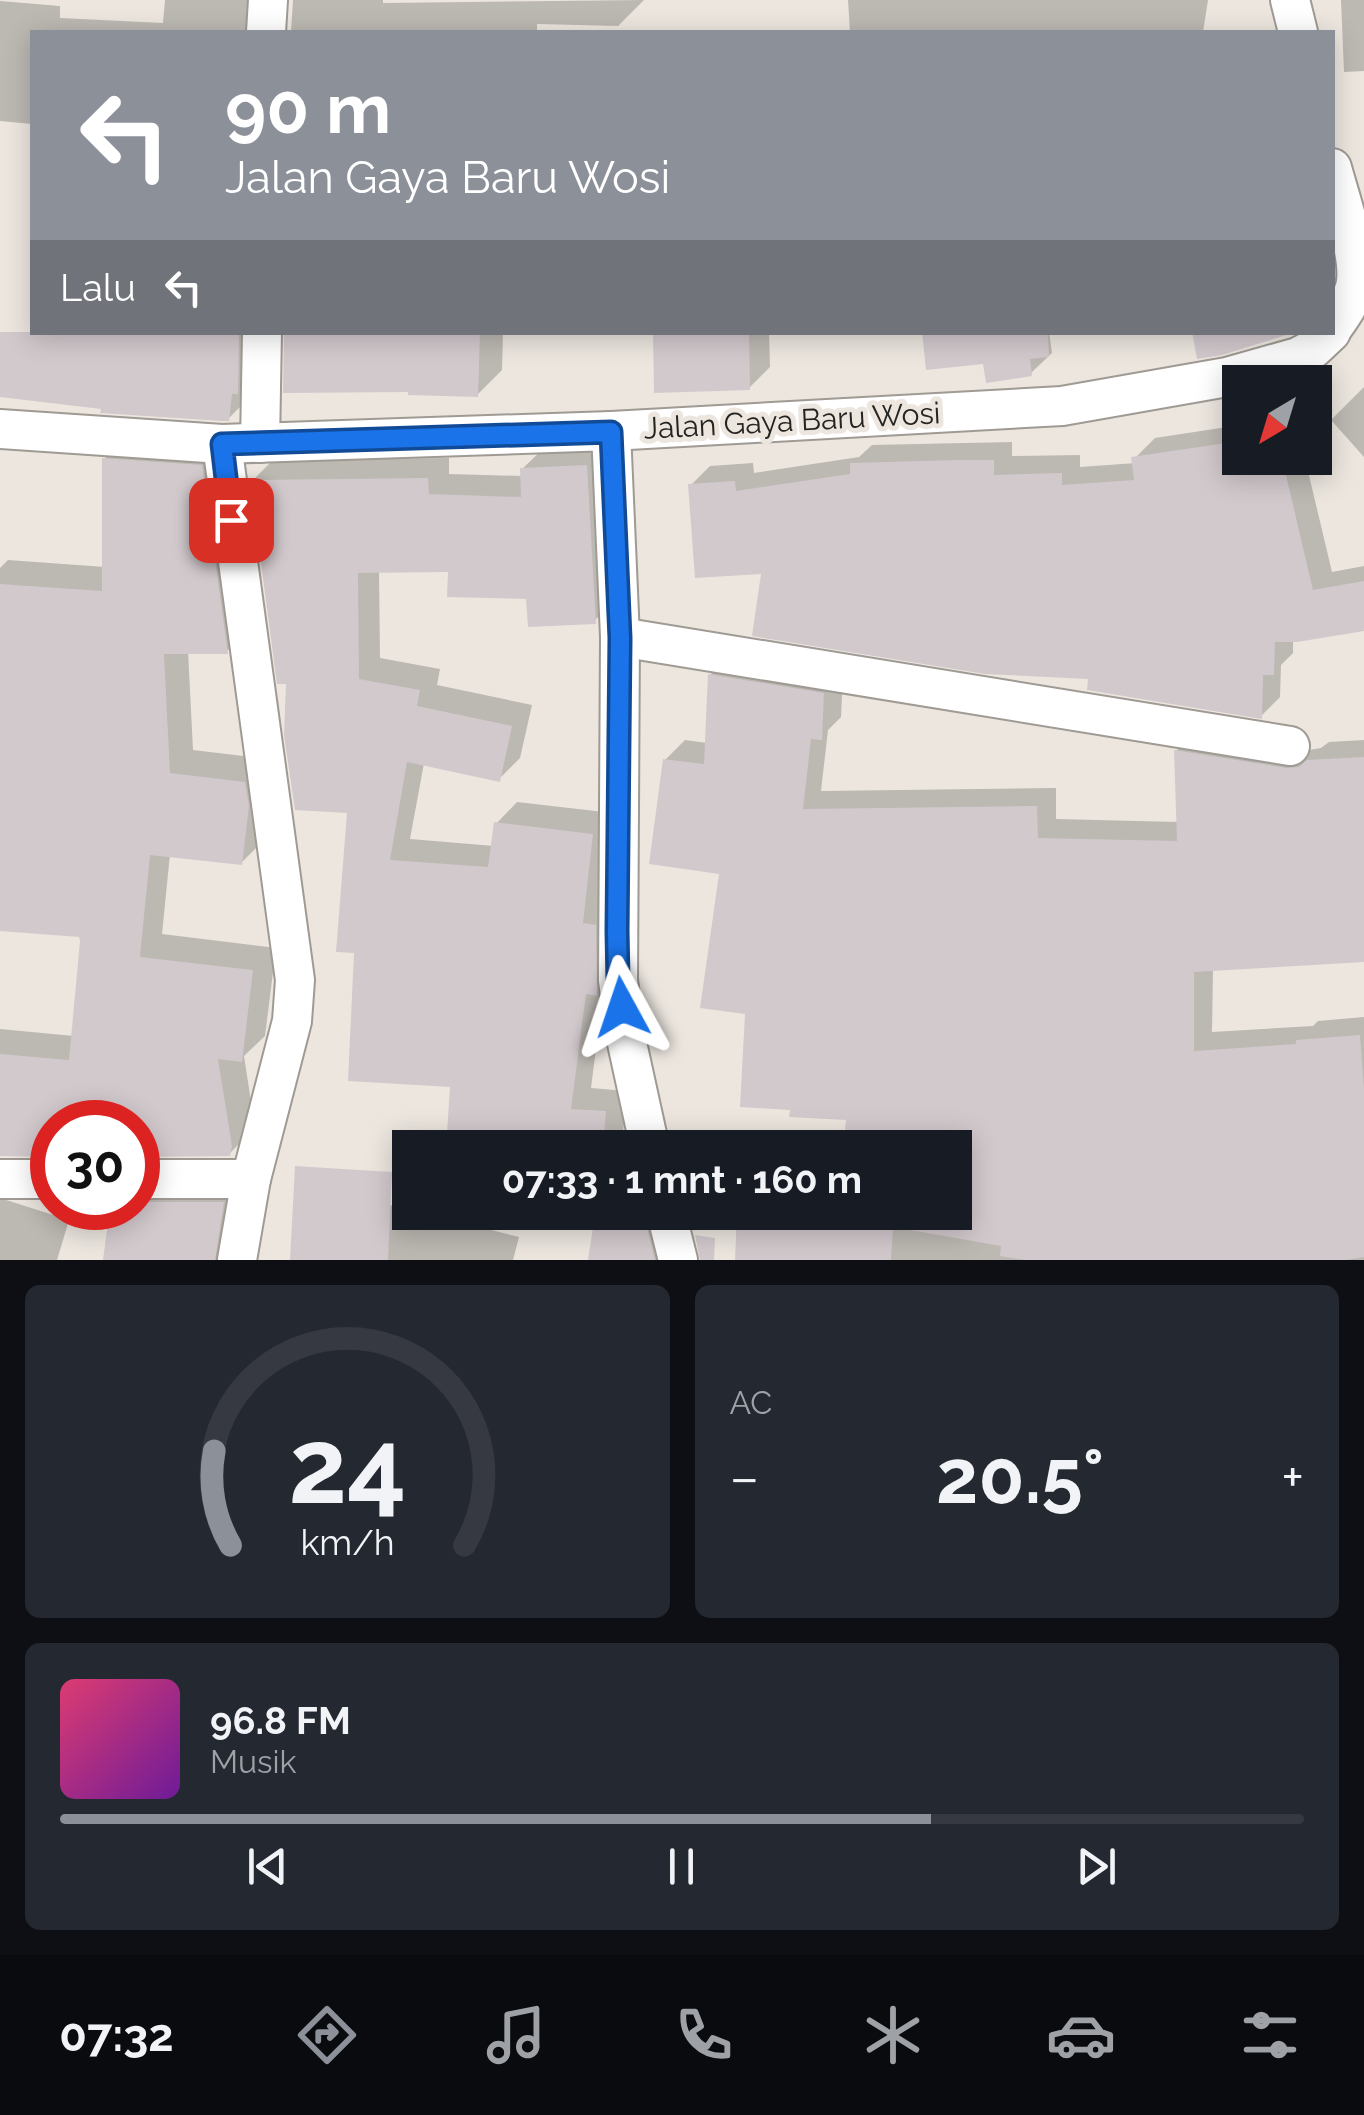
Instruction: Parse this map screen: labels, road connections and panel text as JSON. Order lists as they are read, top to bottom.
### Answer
{
  "streets": {
    "street": ["Jalan Gaya Baru Wosi"]
  },
  "north": "bottom left",
  "page": {
    "turn": ["90 m", "Jalan Gaya Baru Wosi"],
    "then": "Lalu",
    "limit": "30",
    "trip": "07:33 · 1 mnt · 160 m",
    "tile": "AC",
    "heat": ["−", "20.5°", "+"],
    "song": ["96.8 FM", "Musik"],
    "tabs": "07:32",
    "gauge": ["24", "km/h"]
  }
}
